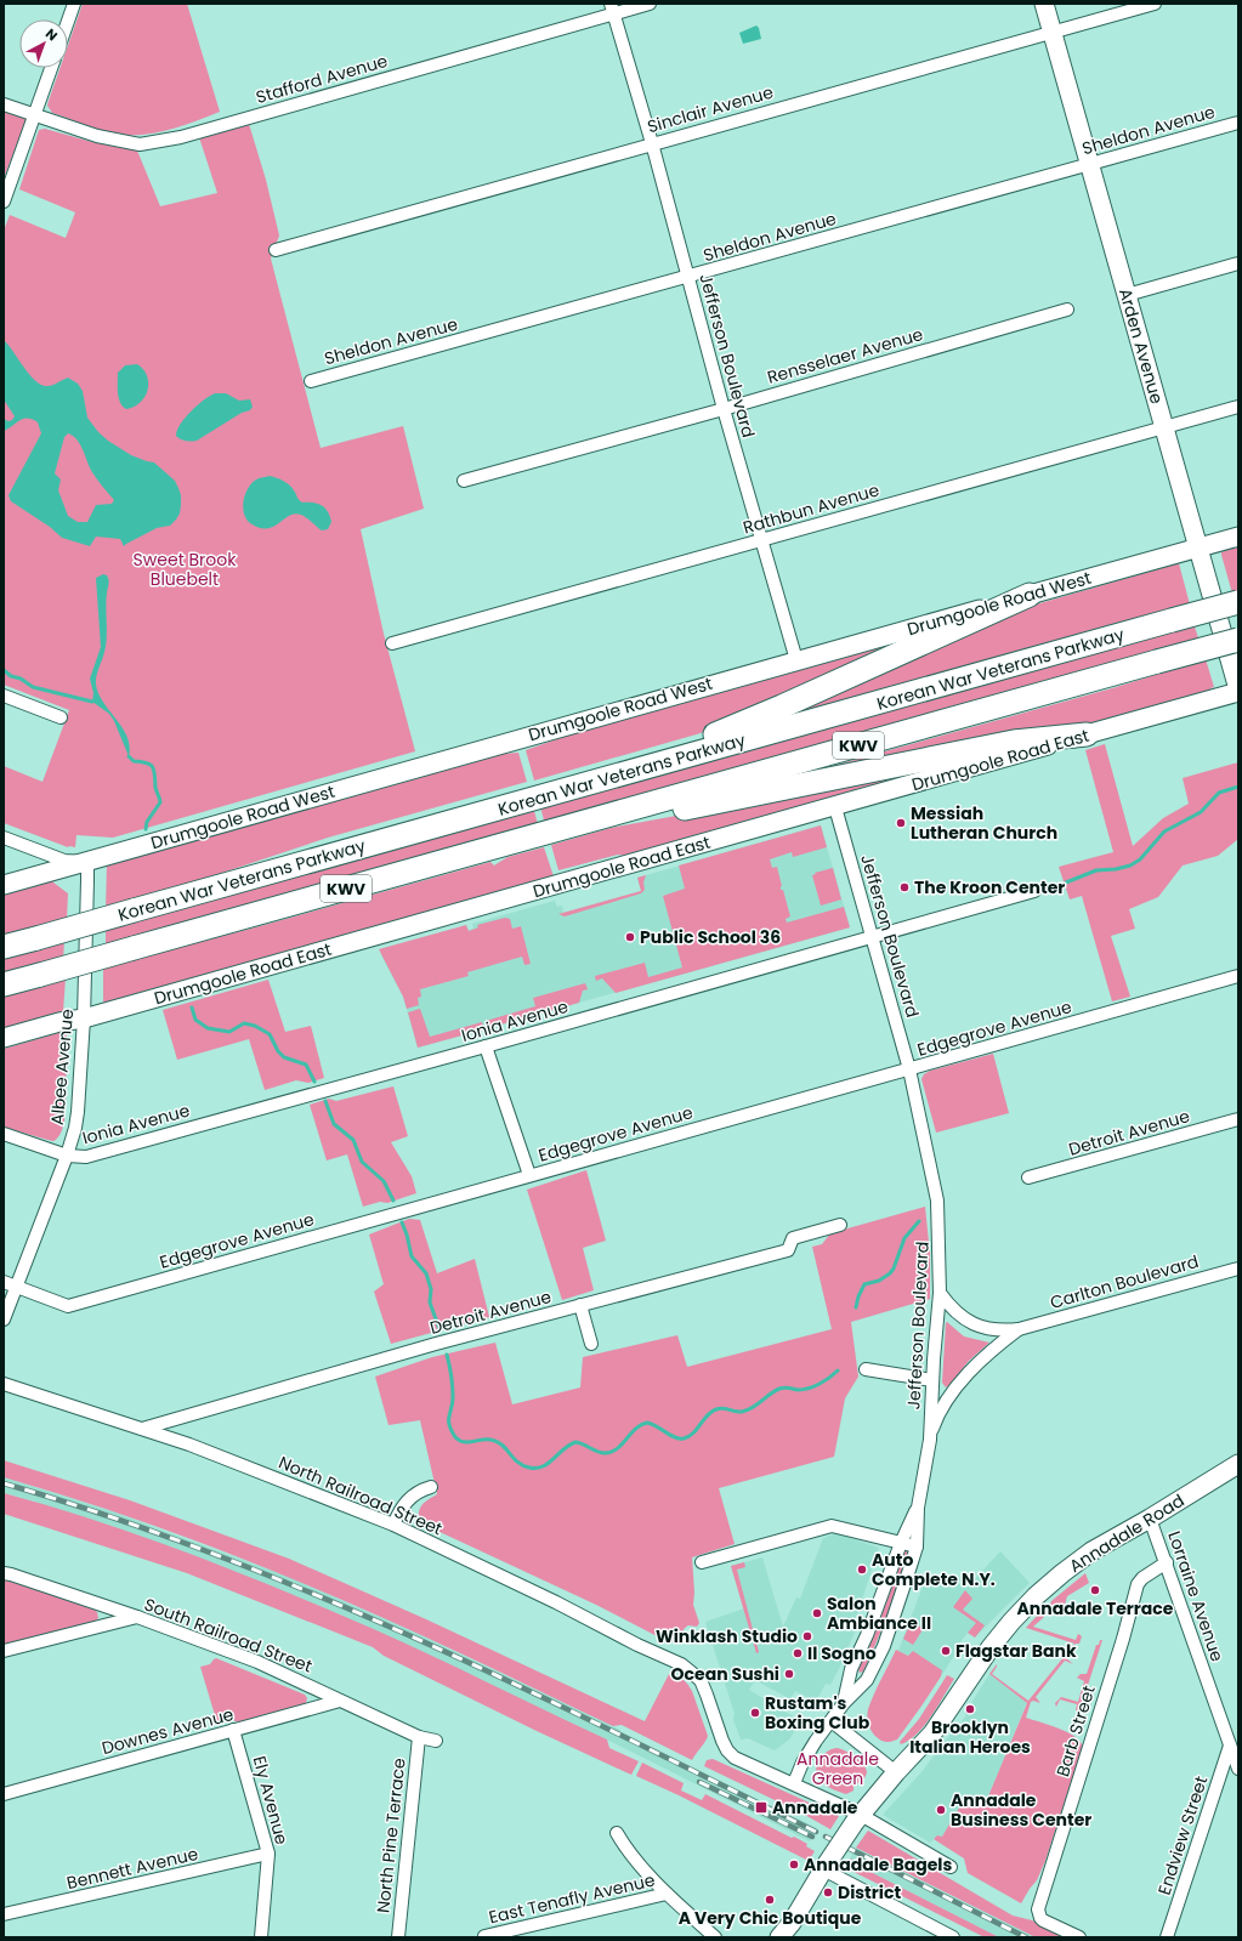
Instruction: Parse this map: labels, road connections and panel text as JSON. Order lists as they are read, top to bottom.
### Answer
{
  "streets": {
    "highway": ["Korean War Veterans Parkway", "KWV"],
    "main road": [
      "Arden Avenue",
      "Drumgoole Road West",
      "Drumgoole Road East",
      "Annadale Road"
    ],
    "street": [
      "Stafford Avenue",
      "Sinclair Avenue",
      "Sheldon Avenue",
      "Jefferson Boulevard",
      "Rensselaer Avenue",
      "Rathbun Avenue",
      "Ionia Avenue",
      "Edgegrove Avenue",
      "Albee Avenue",
      "Detroit Avenue",
      "Carlton Boulevard",
      "North Railroad Street",
      "Lorraine Avenue",
      "South Railroad Street",
      "Downes Avenue",
      "Barb Street",
      "Ely Avenue",
      "North Pine Terrace",
      "Endview Street",
      "Bennett Avenue",
      "East Tenafly Avenue"
    ]
  },
  "crossings": [
    ["Stafford Avenue", "Jefferson Boulevard"],
    ["Sinclair Avenue", "Arden Avenue"],
    ["Sinclair Avenue", "Jefferson Boulevard"],
    ["Sheldon Avenue", "Arden Avenue"],
    ["Sheldon Avenue", "Jefferson Boulevard"],
    ["Arden Avenue", "Rathbun Avenue"],
    ["Arden Avenue", "Drumgoole Road West"],
    ["Arden Avenue", "Drumgoole Road East"],
    ["Jefferson Boulevard", "Rensselaer Avenue"],
    ["Jefferson Boulevard", "Rathbun Avenue"],
    ["Jefferson Boulevard", "Drumgoole Road West"],
    ["Jefferson Boulevard", "Drumgoole Road East"],
    ["Jefferson Boulevard", "Ionia Avenue"],
    ["Jefferson Boulevard", "Edgegrove Avenue"],
    ["Jefferson Boulevard", "Carlton Boulevard"],
    ["Jefferson Boulevard", "North Railroad Street"],
    ["Drumgoole Road West", "Albee Avenue"],
    ["Drumgoole Road East", "Albee Avenue"],
    ["Ionia Avenue", "Albee Avenue"],
    ["Edgegrove Avenue", "Albee Avenue"],
    ["Detroit Avenue", "North Railroad Street"],
    ["Annadale Road", "Lorraine Avenue"],
    ["Lorraine Avenue", "Barb Street"],
    ["Lorraine Avenue", "Endview Street"],
    ["South Railroad Street", "Downes Avenue"],
    ["South Railroad Street", "North Pine Terrace"],
    ["Downes Avenue", "Ely Avenue"],
    ["Ely Avenue", "Bennett Avenue"]
  ],
  "parks": ["Sweet Brook Bluebelt", "Annadale Green"],
  "places": {
    "other": [
      "Messiah Lutheran Church",
      "The Kroon Center",
      "Public School 36",
      "Auto Complete N.Y.",
      "Annadale Terrace",
      "Salon Ambiance II",
      "Winklash Studio",
      "Flagstar Bank",
      "Il Sogno",
      "Ocean Sushi",
      "Brooklyn Italian Heroes",
      "Rustam's Boxing Club",
      "Annadale Business Center",
      "Annadale Bagels",
      "District",
      "A Very Chic Boutique"
    ],
    "transit": ["Annadale"]
  },
  "north": "top right"
}
